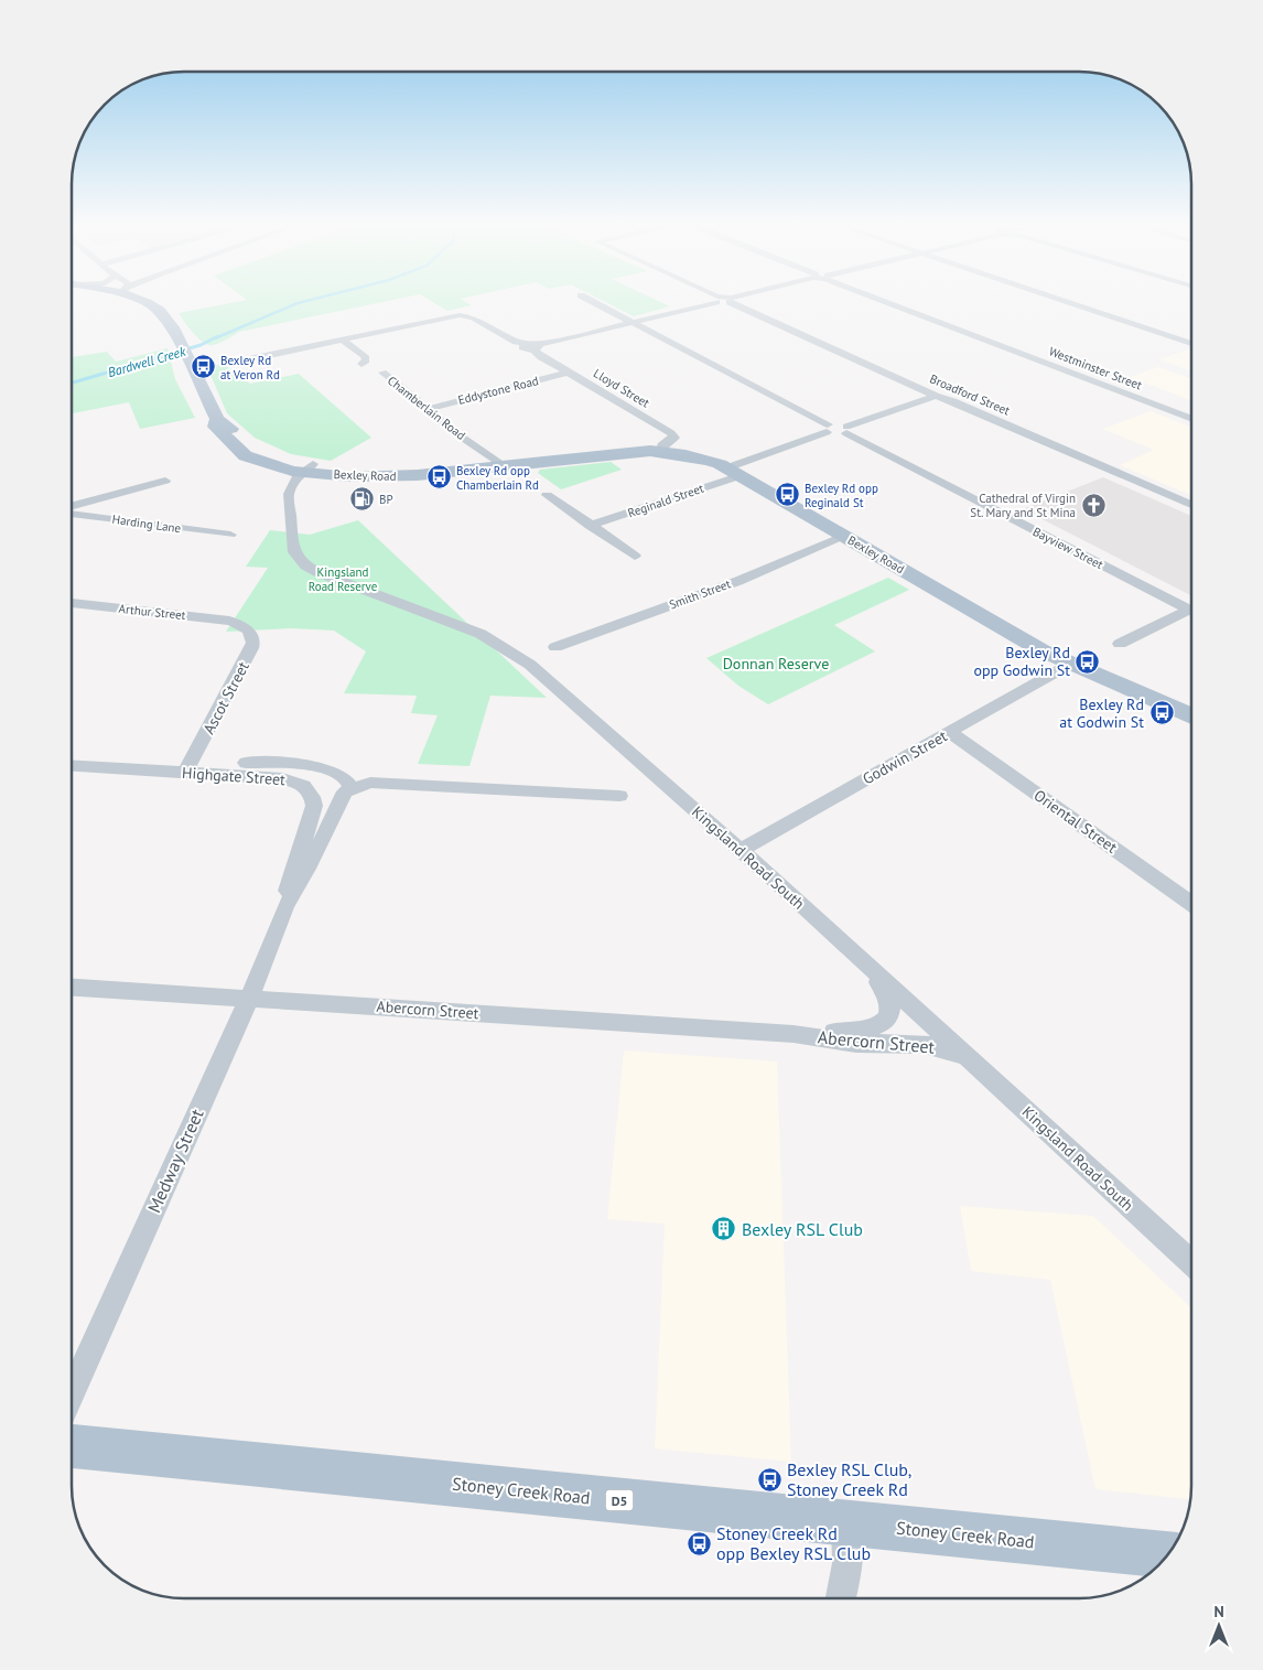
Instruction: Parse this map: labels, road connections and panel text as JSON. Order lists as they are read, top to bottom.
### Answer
{
  "streets": {
    "main road": ["Bexley Road", "Stoney Creek Road", "D5"],
    "street": [
      "Westminster Street",
      "Lloyd Street",
      "Eddystone Road",
      "Broadford Street",
      "Chamberlain Road",
      "Reginald Street",
      "Harding Lane",
      "Bayview Street",
      "Smith Street",
      "Arthur Street",
      "Ascot Street",
      "Godwin Street",
      "Highgate Street",
      "Oriental Street",
      "Kingsland Road South",
      "Abercorn Street",
      "Medway Street"
    ]
  },
  "crossings": [
    ["Lloyd Street", "Eddystone Road"],
    ["Lloyd Street", "Bexley Road"],
    ["Eddystone Road", "Chamberlain Road"],
    ["Chamberlain Road", "Bexley Road"],
    ["Bexley Road", "Reginald Street"],
    ["Bexley Road", "Smith Street"],
    ["Bexley Road", "Godwin Street"],
    ["Bexley Road", "Kingsland Road South"],
    ["Arthur Street", "Ascot Street"],
    ["Ascot Street", "Highgate Street"],
    ["Godwin Street", "Oriental Street"],
    ["Godwin Street", "Kingsland Road South"],
    ["Highgate Street", "Medway Street"],
    ["Kingsland Road South", "Abercorn Street"],
    ["Abercorn Street", "Medway Street"]
  ],
  "water": ["Bardwell Creek"],
  "parks": ["Kingsland Road Reserve", "Donnan Reserve"],
  "places": {
    "bus stop": [
      "Bexley Rd at Veron Rd",
      "Bexley Rd opp Chamberlain Rd",
      "Bexley Rd opp Reginald St",
      "Bexley Rd opp Godwin St",
      "Bexley Rd at Godwin St",
      "Bexley RSL Club, Stoney Creek Rd",
      "Stoney Creek Rd opp Bexley RSL Club"
    ],
    "fuel station": ["BP"],
    "church": ["Cathedral of Virgin St. Mary and St Mina"],
    "building": ["Bexley RSL Club"]
  },
  "north": "top"
}
